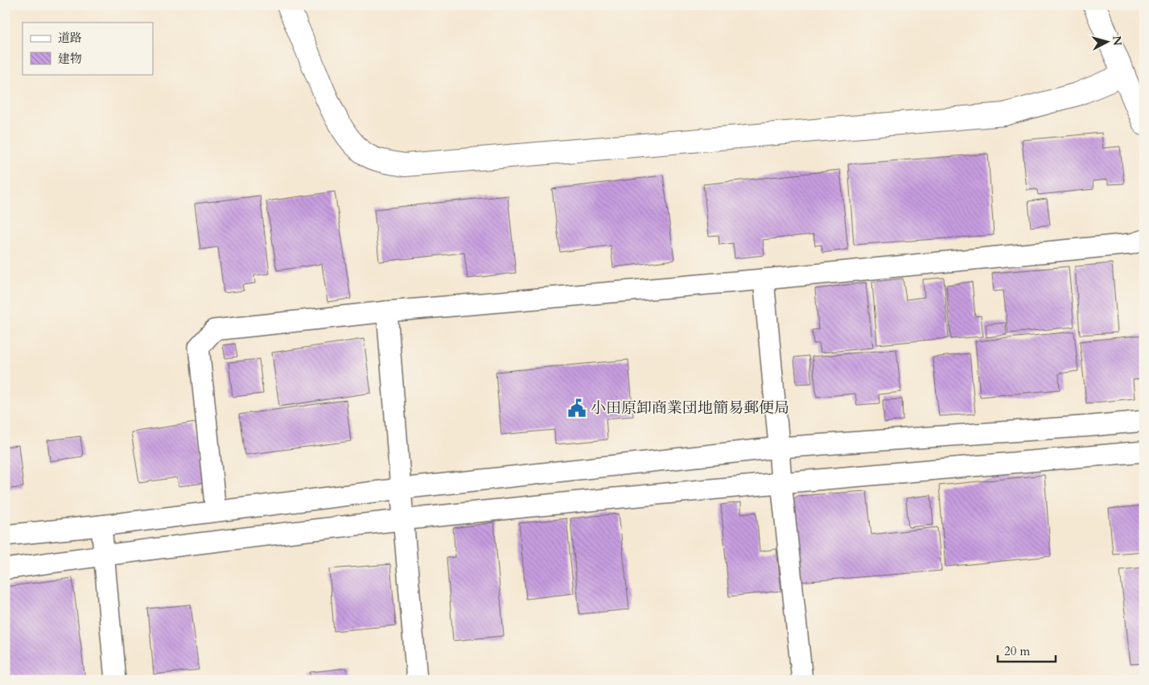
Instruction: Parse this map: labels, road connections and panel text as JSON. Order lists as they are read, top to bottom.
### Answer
{
  "places": {
    "public building": ["小田原卸商業団地簡易郵便局"]
  },
  "legend": ["道路", "建物"],
  "scale_bar": "20 m",
  "north": "right"
}
